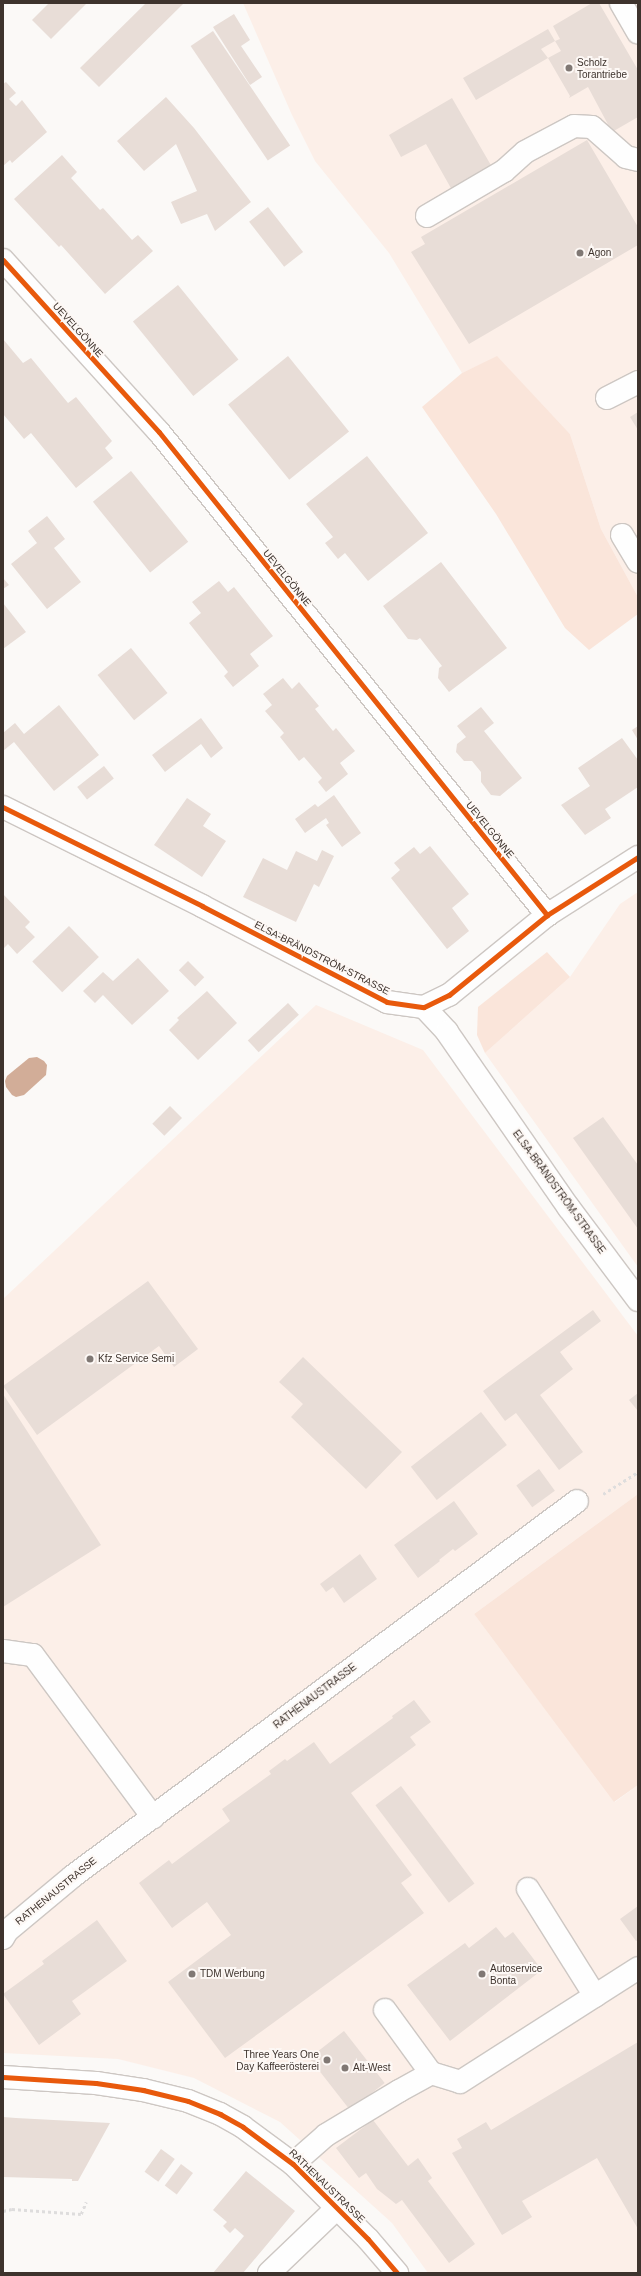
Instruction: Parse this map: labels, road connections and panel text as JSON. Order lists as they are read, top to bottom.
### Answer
{
  "streets": {
    "street": ["UEVELGÖNNE", "ELSA-BRÄNDSTRÖM-STRASSE", "RATHENAUSTRASSE"]
  },
  "places": [
    "Scholz Torantriebe",
    "Agon",
    "Kfz Service Semi",
    "TDM Werbung",
    "Autoservice Bonta",
    "Three Years One Day Kaffeerösterei",
    "Alt-West"
  ]
}
